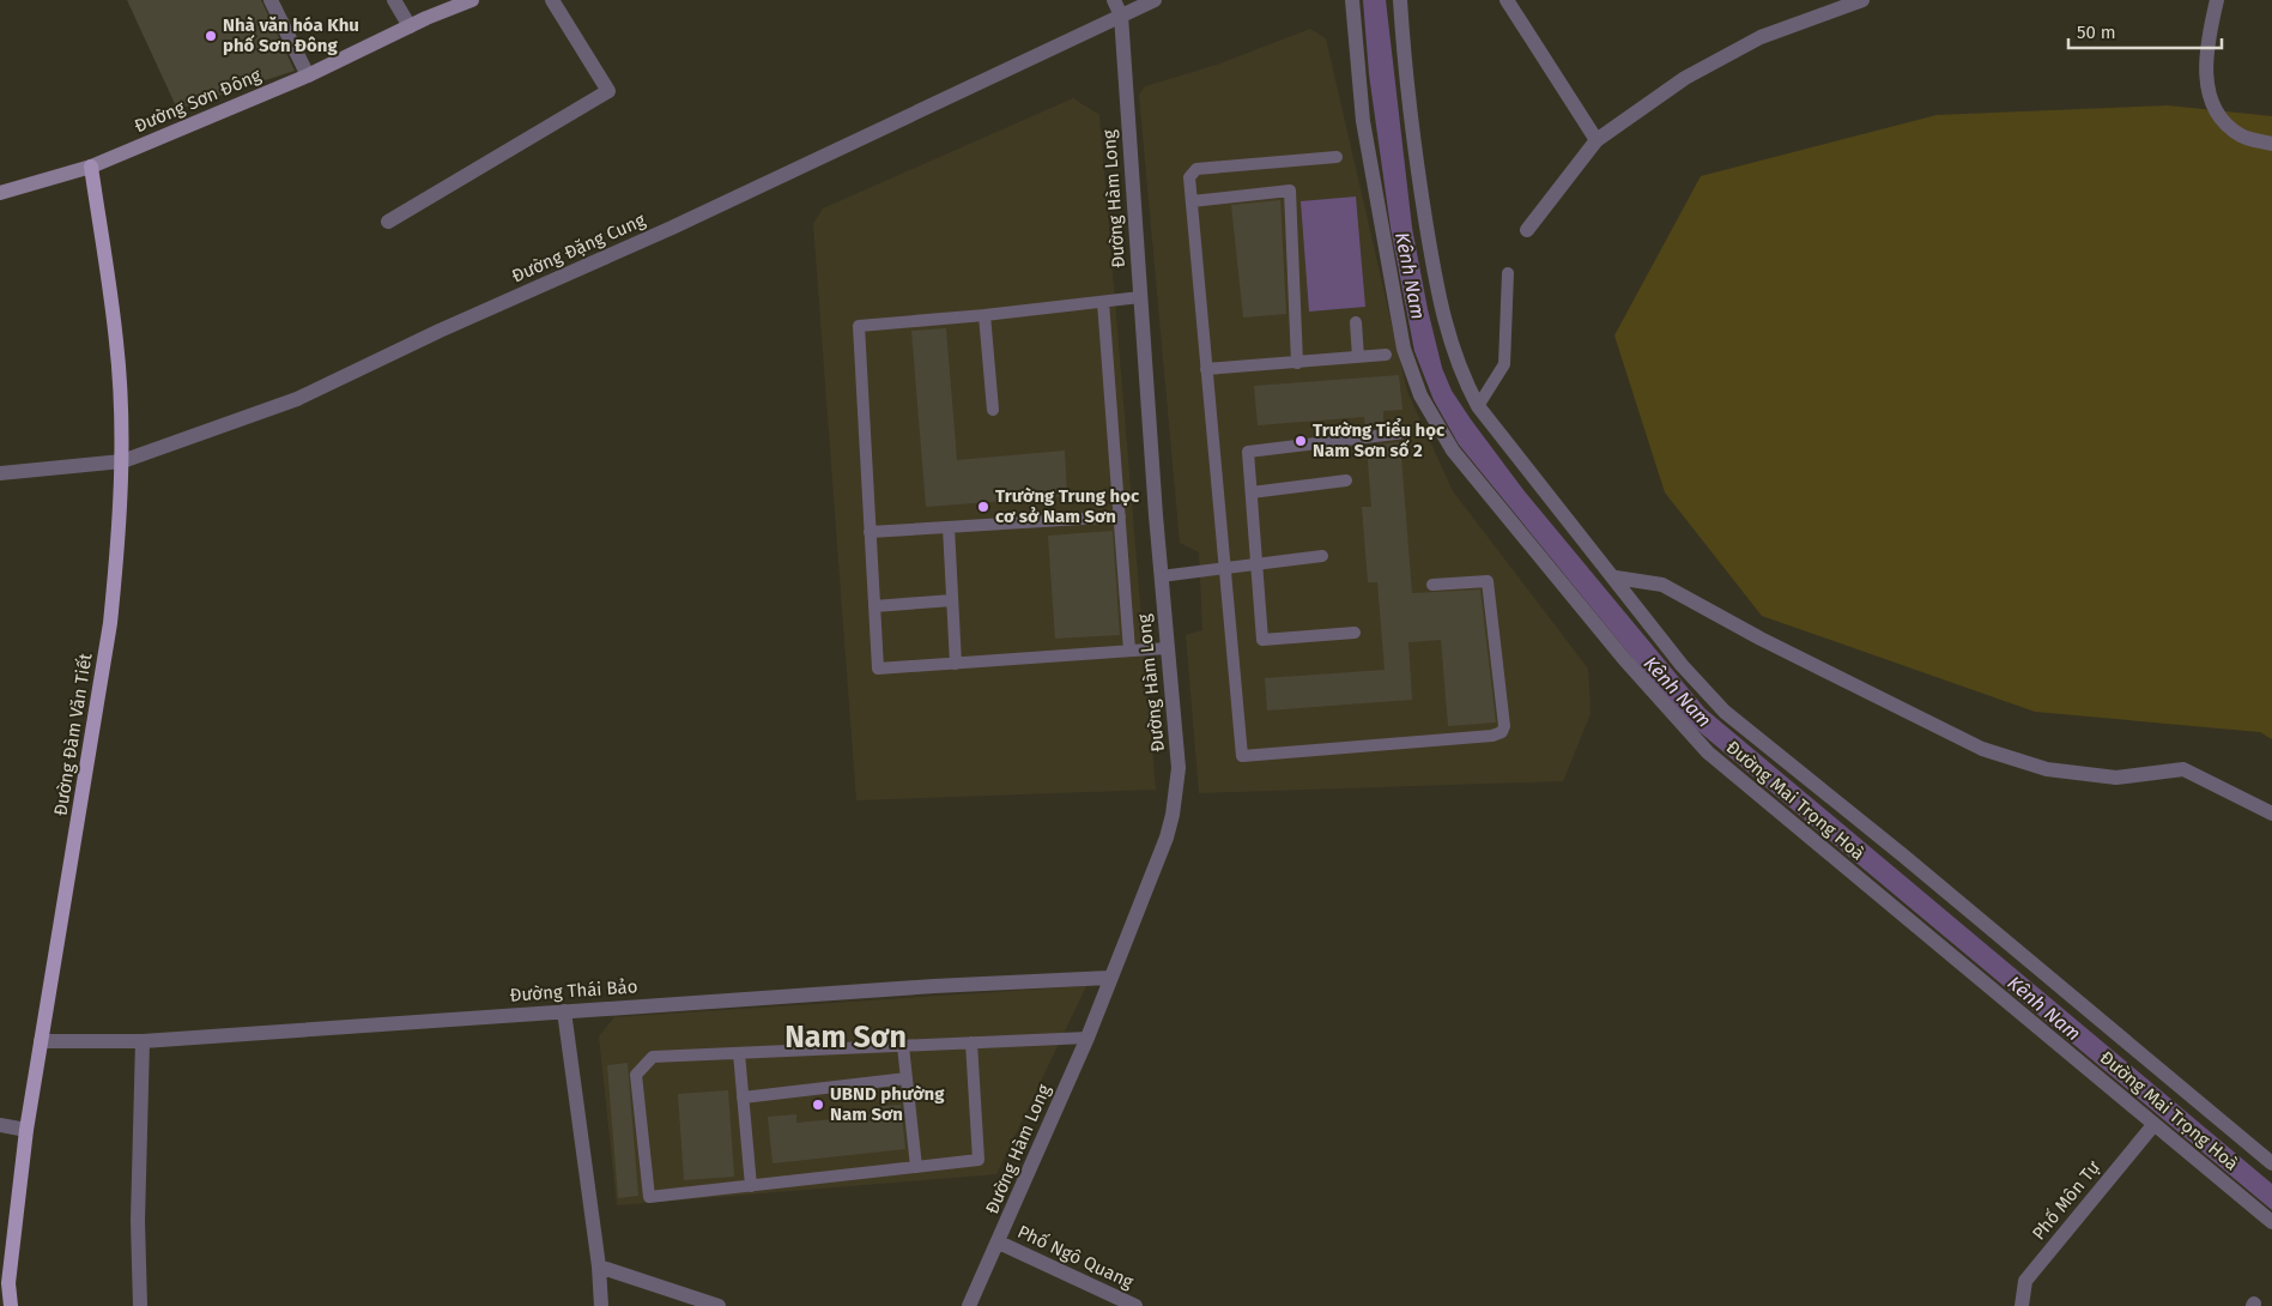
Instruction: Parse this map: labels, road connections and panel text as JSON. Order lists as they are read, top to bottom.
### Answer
{
  "streets": {
    "main road": ["Đường Sơn Đông", "Đường Đàm Văn Tiết"],
    "street": [
      "Đường Hàm Long",
      "Đường Đặng Cung",
      "Đường Mai Trọng Hoà",
      "Đường Thái Bảo",
      "Phố Môn Tự",
      "Phố Ngô Quang"
    ]
  },
  "crossings": [
    ["Đường Sơn Đông", "Đường Đàm Văn Tiết"],
    ["Đường Hàm Long", "Đường Đặng Cung"],
    ["Đường Hàm Long", "Đường Thái Bảo"],
    ["Đường Hàm Long", "Phố Ngô Quang"],
    ["Đường Đặng Cung", "Đường Đàm Văn Tiết"],
    ["Đường Đàm Văn Tiết", "Đường Thái Bảo"],
    ["Đường Mai Trọng Hoà", "Phố Môn Tự"]
  ],
  "districts": ["Nam Sơn"],
  "water": ["Kênh Nam"],
  "places": [
    "Nhà văn hóa Khu phố Sơn Đông",
    "Trường Tiểu học Nam Sơn số 2",
    "Trường Trung học cơ sở Nam Sơn",
    "UBND phường Nam Sơn"
  ],
  "scale_bar": "50 m"
}
